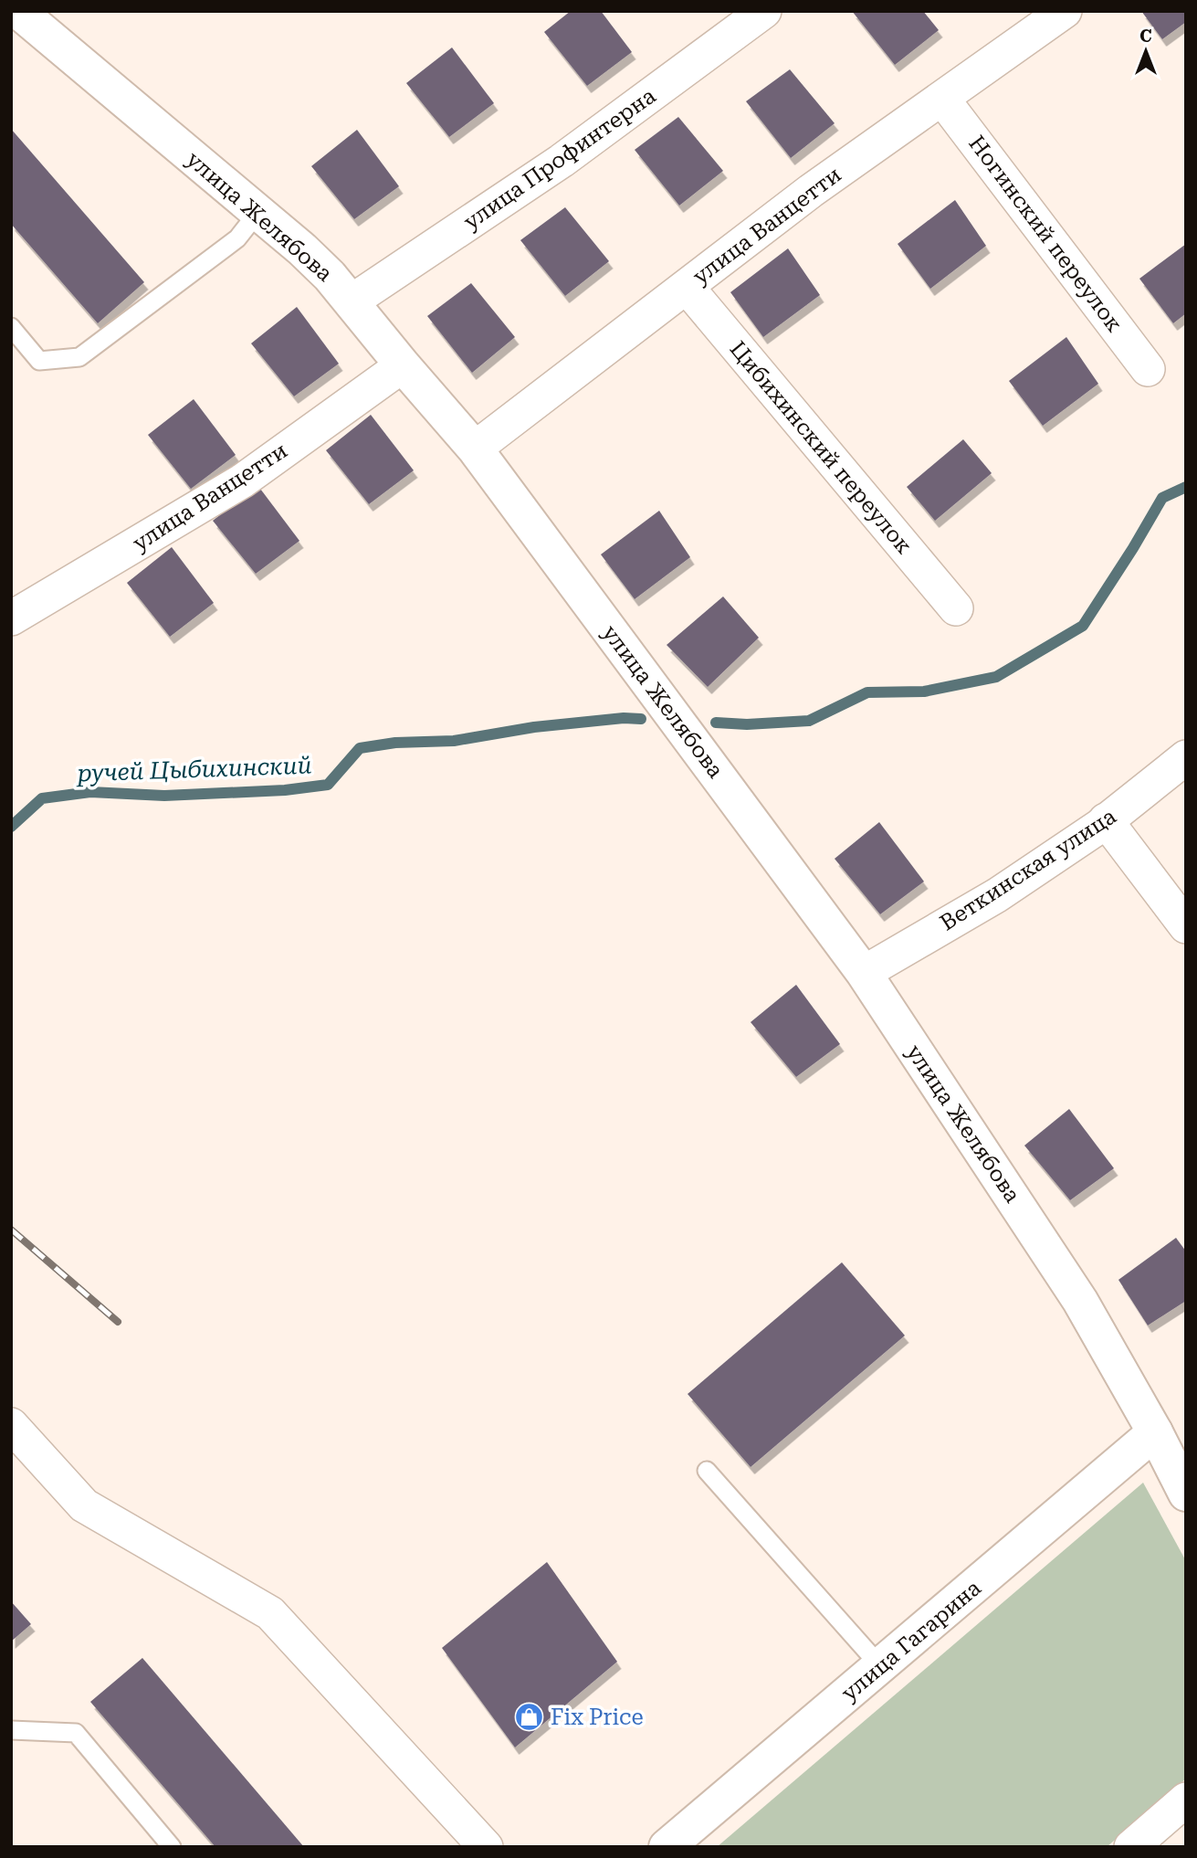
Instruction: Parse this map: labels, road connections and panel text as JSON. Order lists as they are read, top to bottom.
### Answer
{
  "streets": {
    "main road": ["улица Желябова", "улица Гагарина"],
    "street": [
      "улица Профинтерна",
      "улица Ванцетти",
      "Ногинский переулок",
      "Цибихинский переулок",
      "Веткинская улица"
    ]
  },
  "crossings": [
    ["улица Профинтерна", "улица Желябова"],
    ["улица Желябова", "улица Ванцетти"],
    ["улица Желябова", "Веткинская улица"],
    ["улица Желябова", "улица Гагарина"],
    ["улица Ванцетти", "Ногинский переулок"],
    ["улица Ванцетти", "Цибихинский переулок"]
  ],
  "water": ["ручей Цыбихинский"],
  "places": {
    "shop": ["Fix Price"]
  },
  "north": "top"
}
